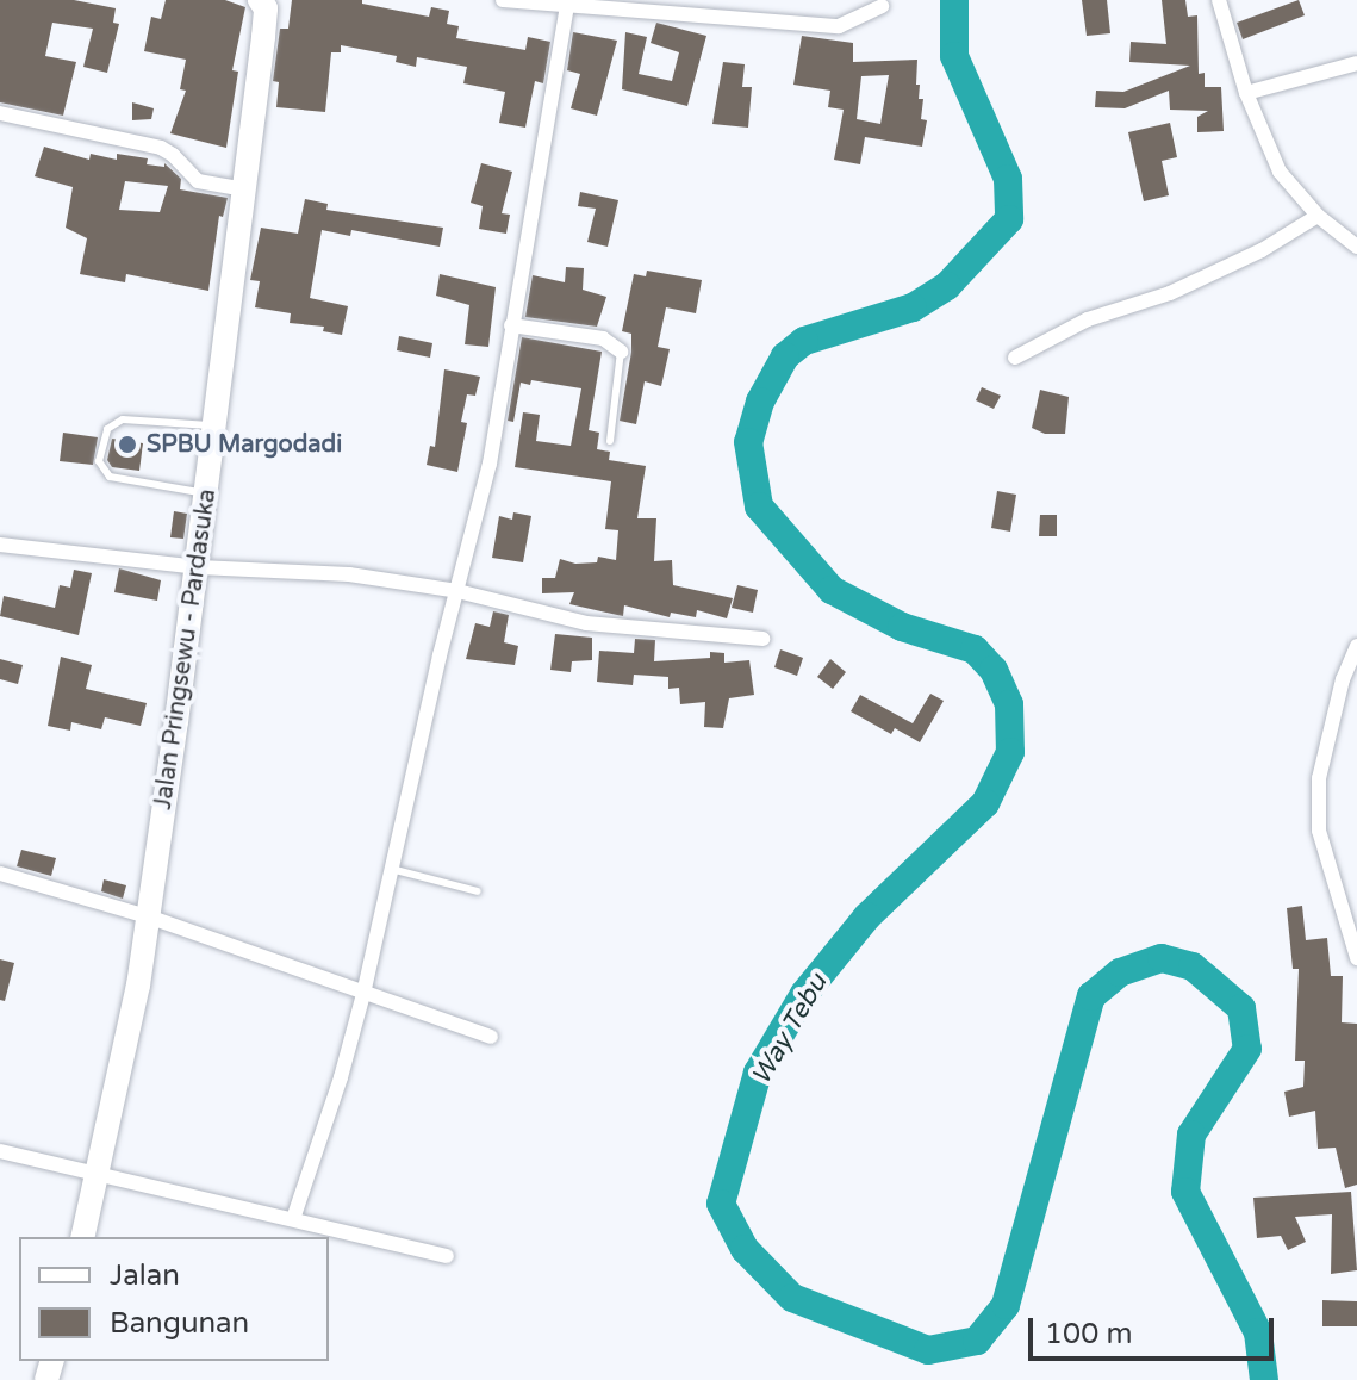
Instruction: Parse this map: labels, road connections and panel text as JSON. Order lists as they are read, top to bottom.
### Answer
{
  "streets": {
    "main road": ["Jalan Pringsewu - Pardasuka"]
  },
  "water": ["Way Tebu"],
  "places": ["SPBU Margodadi"],
  "legend": ["Jalan", "Bangunan"],
  "scale_bar": "100 m"
}
